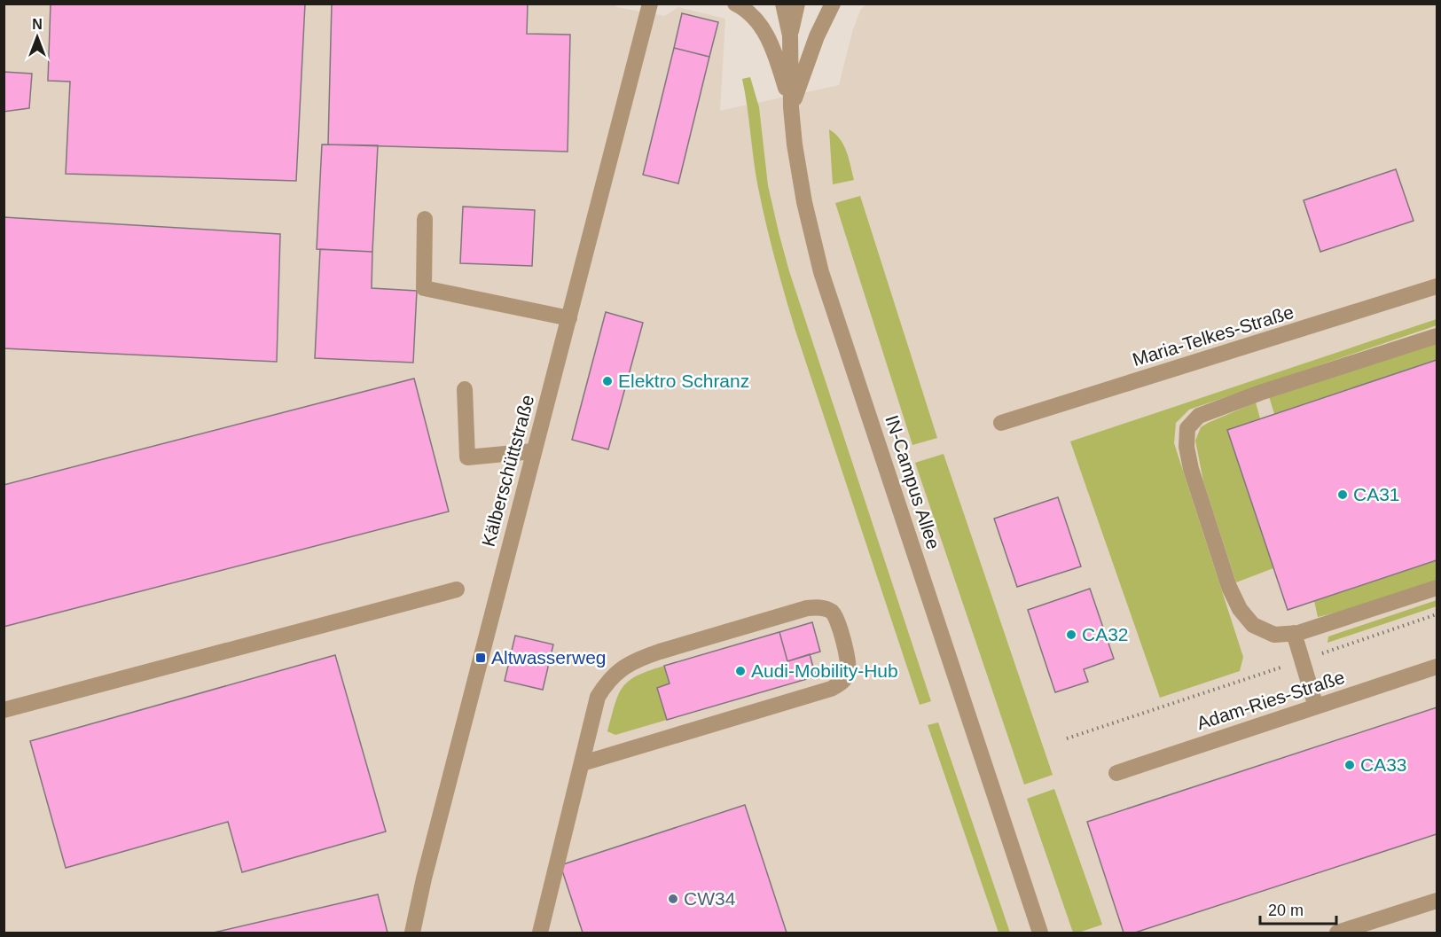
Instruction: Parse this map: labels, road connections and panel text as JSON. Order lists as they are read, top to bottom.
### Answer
{
  "streets": {
    "street": [
      "Maria-Telkes-Straße",
      "Kälberschüttstraße",
      "IN-Campus Allee",
      "Adam-Ries-Straße"
    ]
  },
  "places": {
    "other": [
      "Elektro Schranz",
      "CA31",
      "CA32",
      "Audi-Mobility-Hub",
      "CA33",
      "CW34"
    ],
    "transit": ["Altwasserweg"]
  },
  "scale_bar": "20 m",
  "north": "top"
}
